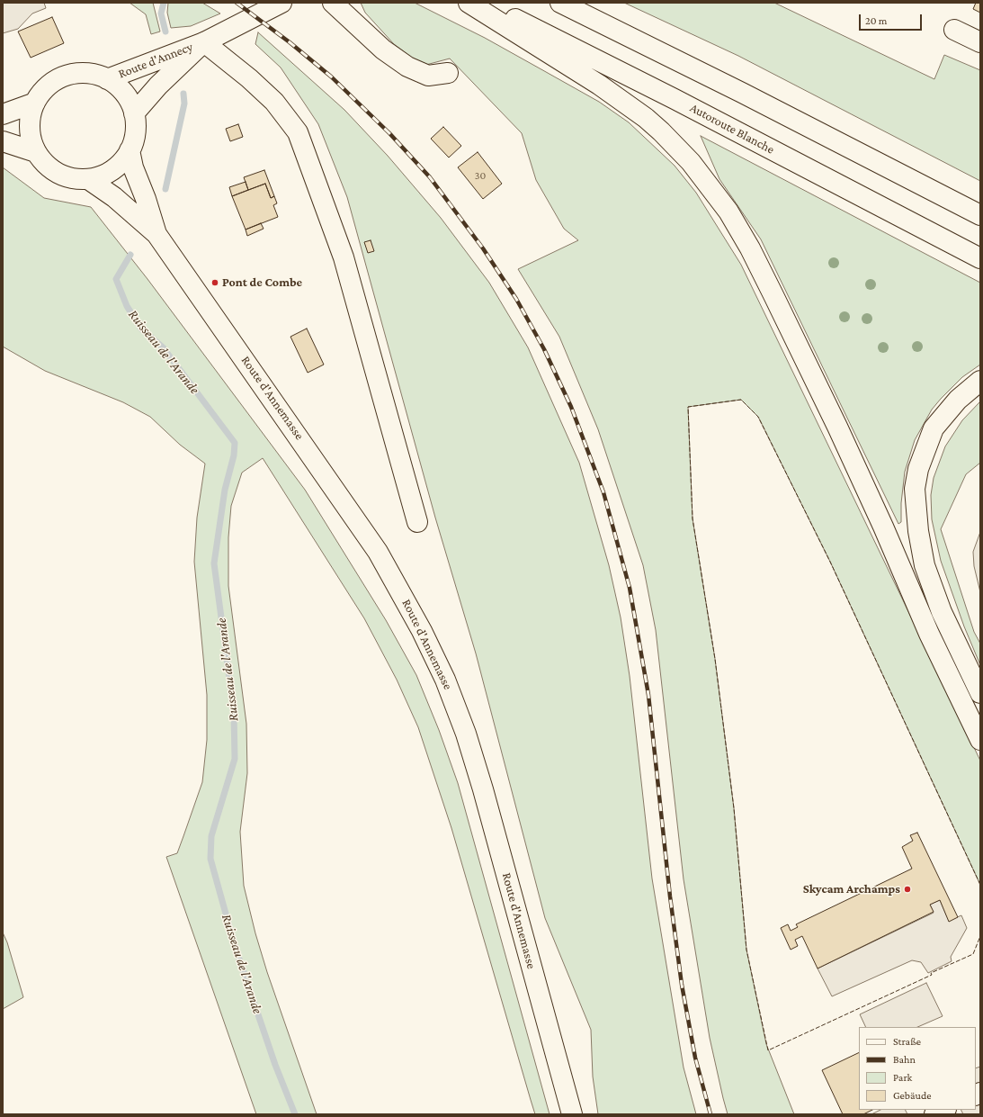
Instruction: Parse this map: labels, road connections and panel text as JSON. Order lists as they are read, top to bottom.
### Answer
{
  "streets": {
    "main road": ["Route d'Annecy", "Autoroute Blanche", "Route d'Annemasse"]
  },
  "crossings": [
    ["Route d'Annecy", "Route d'Annemasse"]
  ],
  "water": ["Ruisseau de l'Arande"],
  "places": ["Pont de Combe", "Skycam Archamps"],
  "house_numbers": ["30"],
  "legend": [
    "Straße",
    "Bahn",
    "Park",
    "Gebäude"
  ],
  "scale_bar": "20 m"
}
